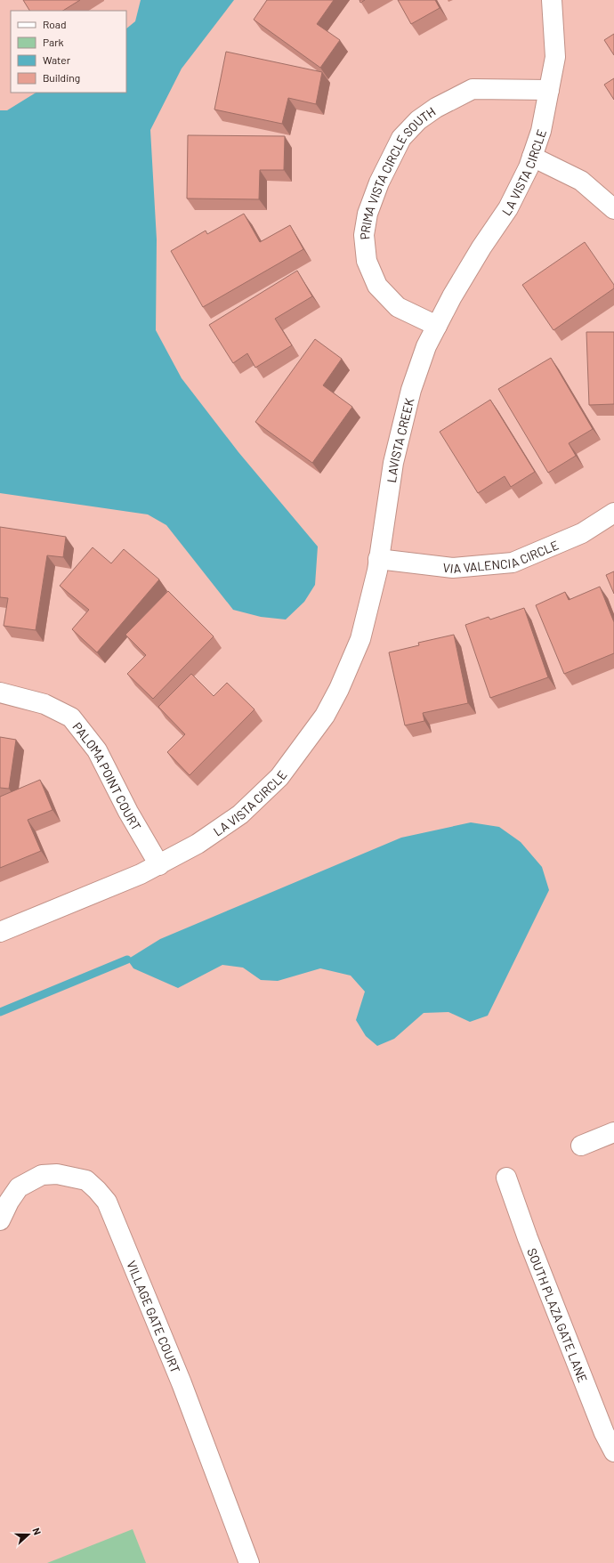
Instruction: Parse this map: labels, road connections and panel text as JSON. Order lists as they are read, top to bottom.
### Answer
{
  "streets": {
    "street": [
      "LA VISTA CIRCLE",
      "PRIMA VISTA CIRCLE SOUTH",
      "LAVISTA CREEK",
      "VIA VALENCIA CIRCLE",
      "PALOMA POINT COURT",
      "SOUTH PLAZA GATE LANE",
      "VILLAGE GATE COURT"
    ]
  },
  "crossings": [
    ["LA VISTA CIRCLE", "PRIMA VISTA CIRCLE SOUTH"],
    ["LA VISTA CIRCLE", "LAVISTA CREEK"],
    ["LA VISTA CIRCLE", "VIA VALENCIA CIRCLE"],
    ["LA VISTA CIRCLE", "PALOMA POINT COURT"],
    ["PRIMA VISTA CIRCLE SOUTH", "LAVISTA CREEK"],
    ["LAVISTA CREEK", "VIA VALENCIA CIRCLE"]
  ],
  "legend": [
    "Road",
    "Park",
    "Water",
    "Building"
  ],
  "north": "right"
}
